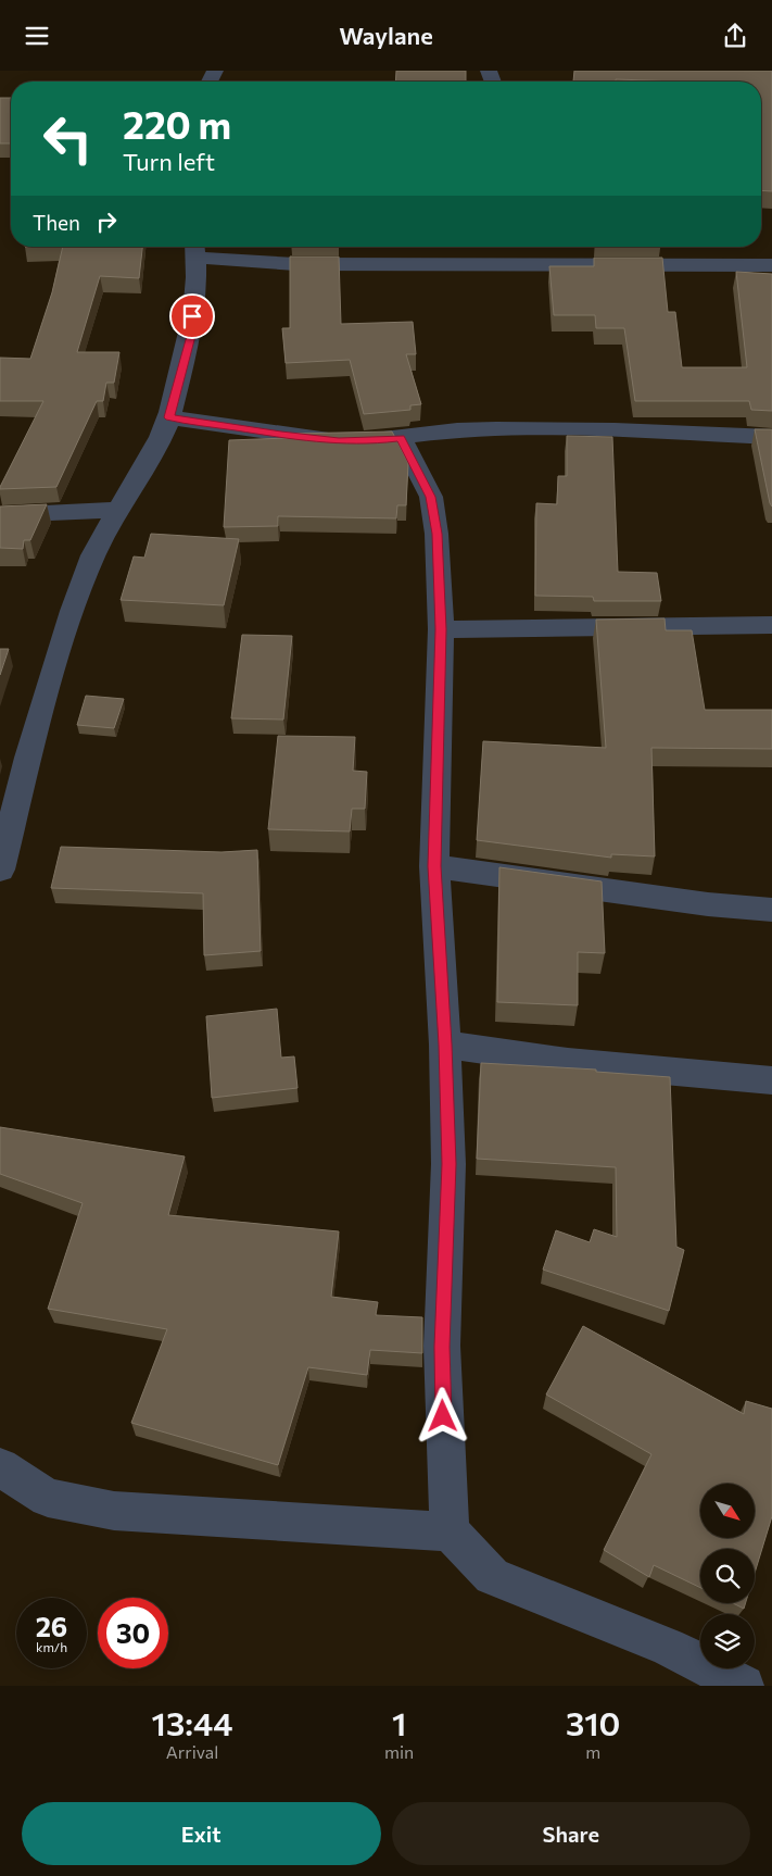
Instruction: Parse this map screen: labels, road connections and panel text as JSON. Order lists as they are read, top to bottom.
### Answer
{
  "north": "bottom right",
  "page": {
    "header": "Waylane",
    "turn": ["220 m", "Turn left"],
    "then": "Then",
    "speed": "26 km/h",
    "limit": "30",
    "eta": [
      "13:44",
      "Arrival",
      "1",
      "min",
      "310",
      "m"
    ],
    "buttons": ["Exit", "Share"]
  }
}
